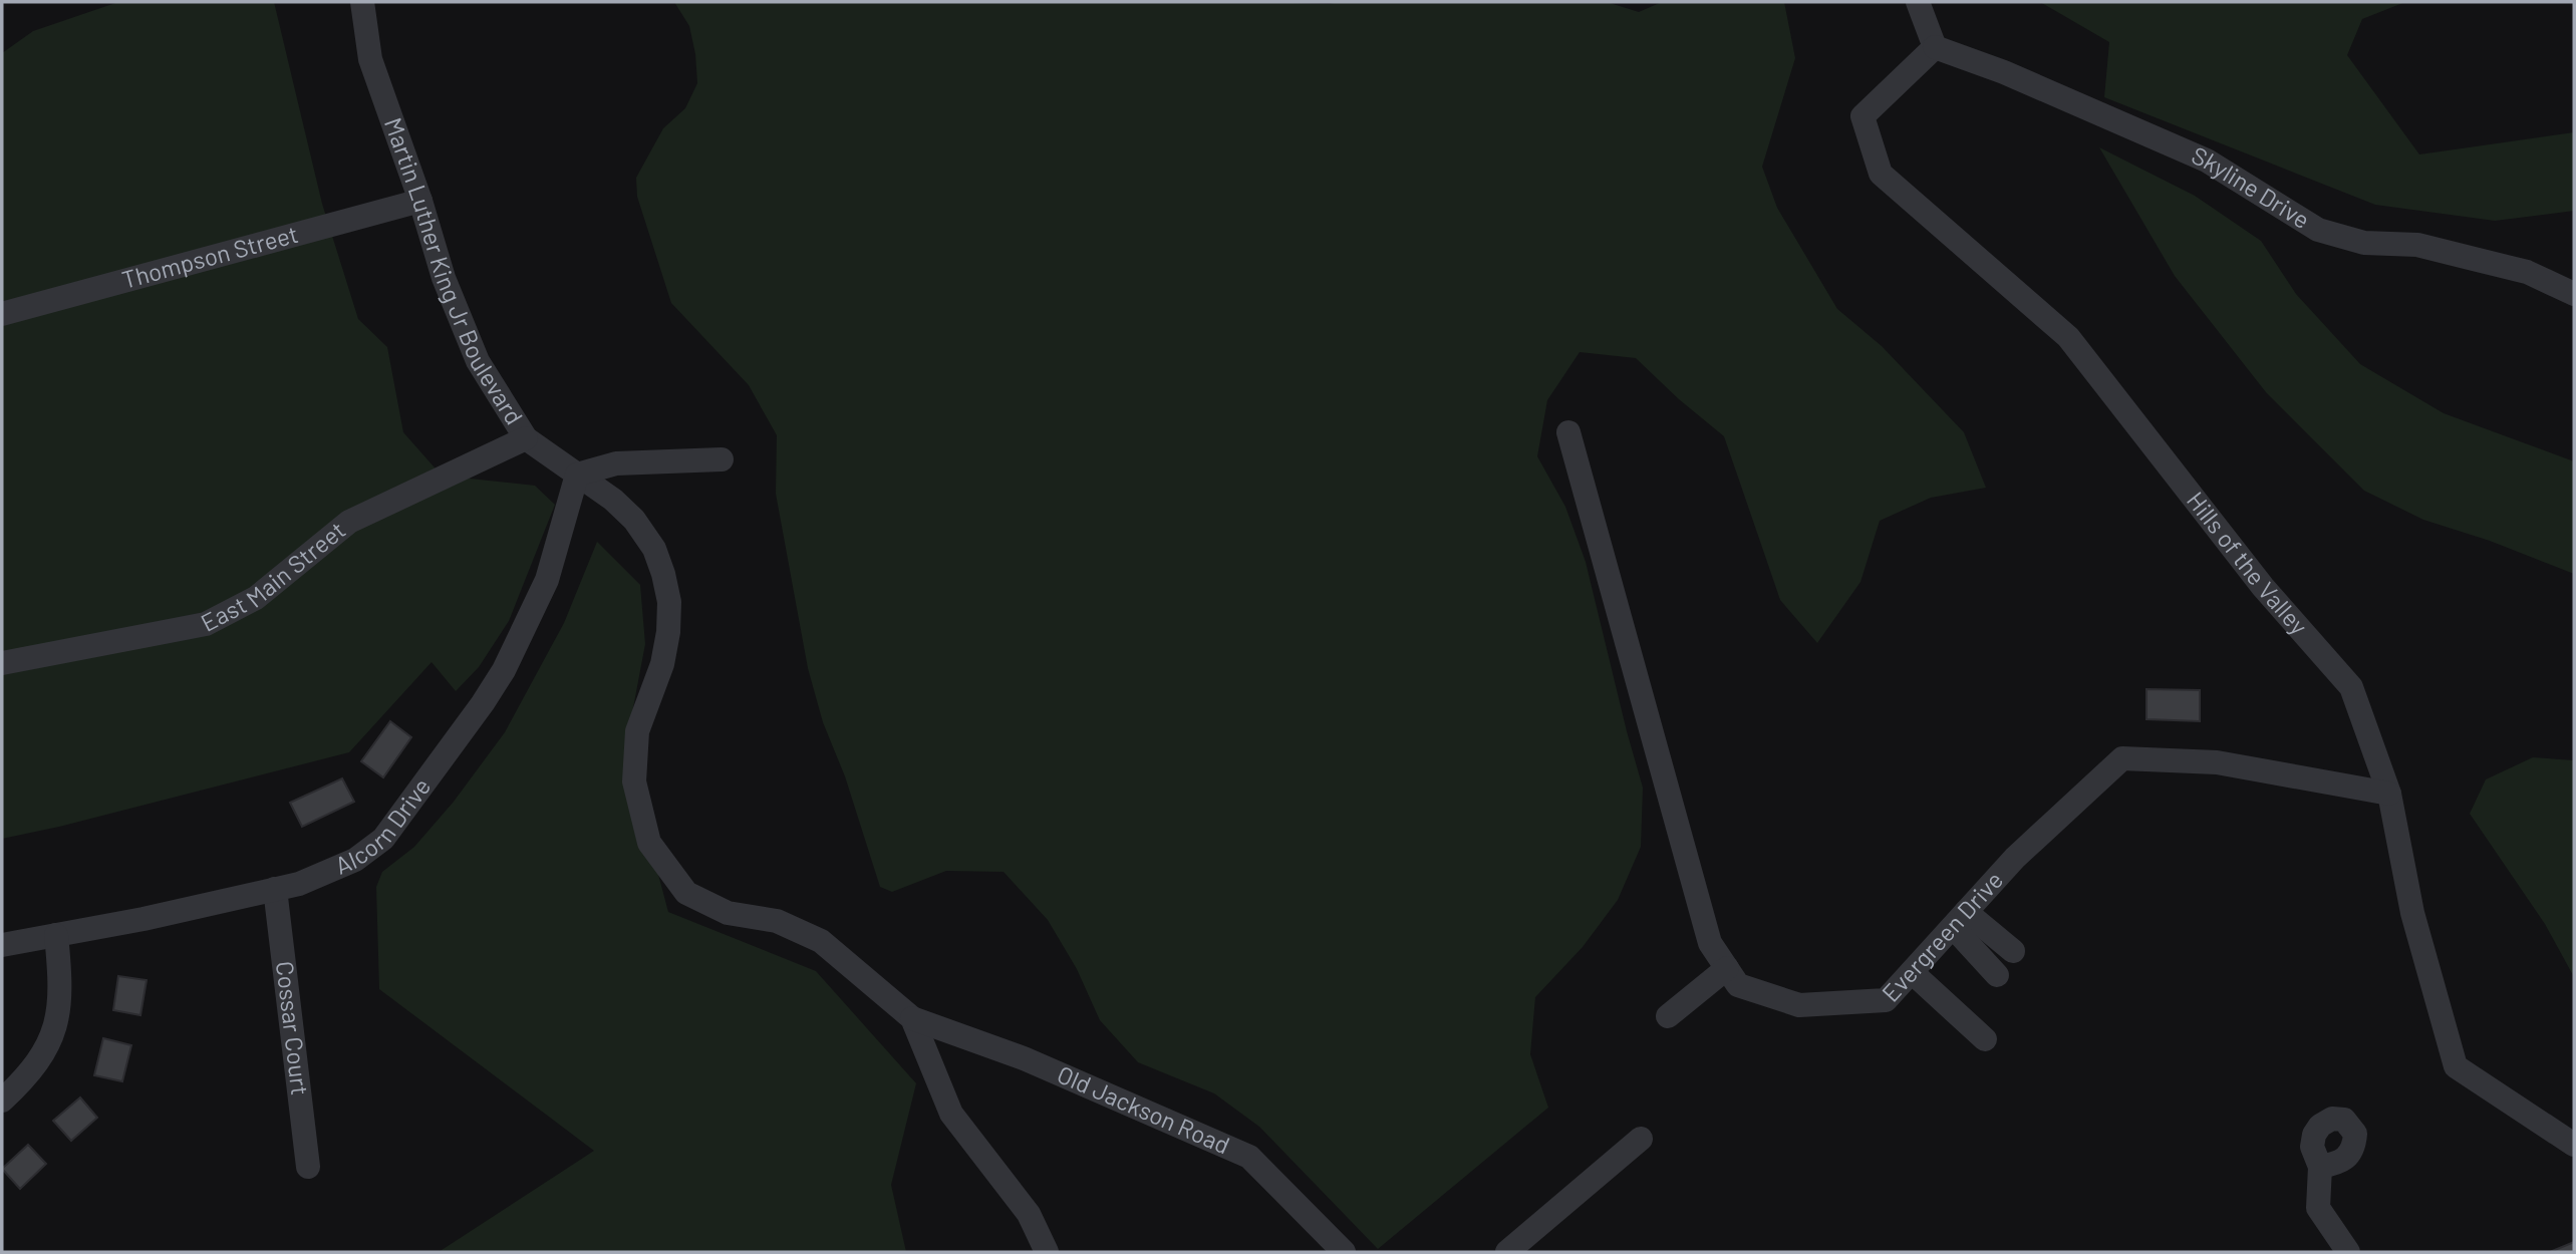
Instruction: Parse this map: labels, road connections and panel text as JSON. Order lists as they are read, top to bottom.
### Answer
{
  "streets": {
    "street": [
      "Skyline Drive",
      "Thompson Street",
      "Martin Luther King Jr Boulevard",
      "Hills of the Valley",
      "East Main Street",
      "Alcorn Drive",
      "Evergreen Drive",
      "Cossar Court",
      "Old Jackson Road"
    ]
  },
  "crossings": [
    ["Skyline Drive", "Hills of the Valley"],
    ["Thompson Street", "Martin Luther King Jr Boulevard"],
    ["Martin Luther King Jr Boulevard", "East Main Street"],
    ["Martin Luther King Jr Boulevard", "Alcorn Drive"],
    ["Martin Luther King Jr Boulevard", "Old Jackson Road"],
    ["Hills of the Valley", "Evergreen Drive"],
    ["Alcorn Drive", "Cossar Court"]
  ]
}
